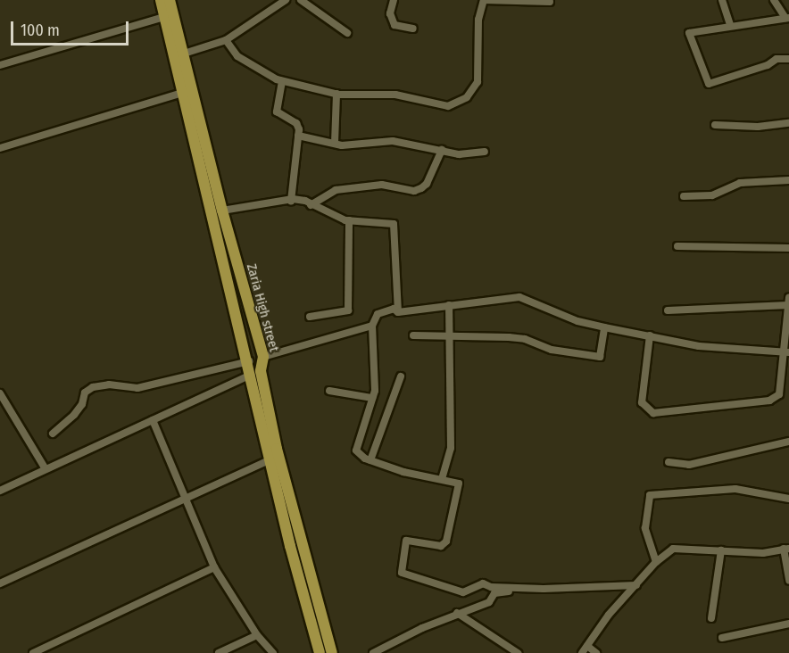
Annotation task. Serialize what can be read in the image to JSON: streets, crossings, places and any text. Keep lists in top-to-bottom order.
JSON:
{
  "streets": {
    "main road": ["Zaria High street"]
  },
  "scale_bar": "100 m"
}
